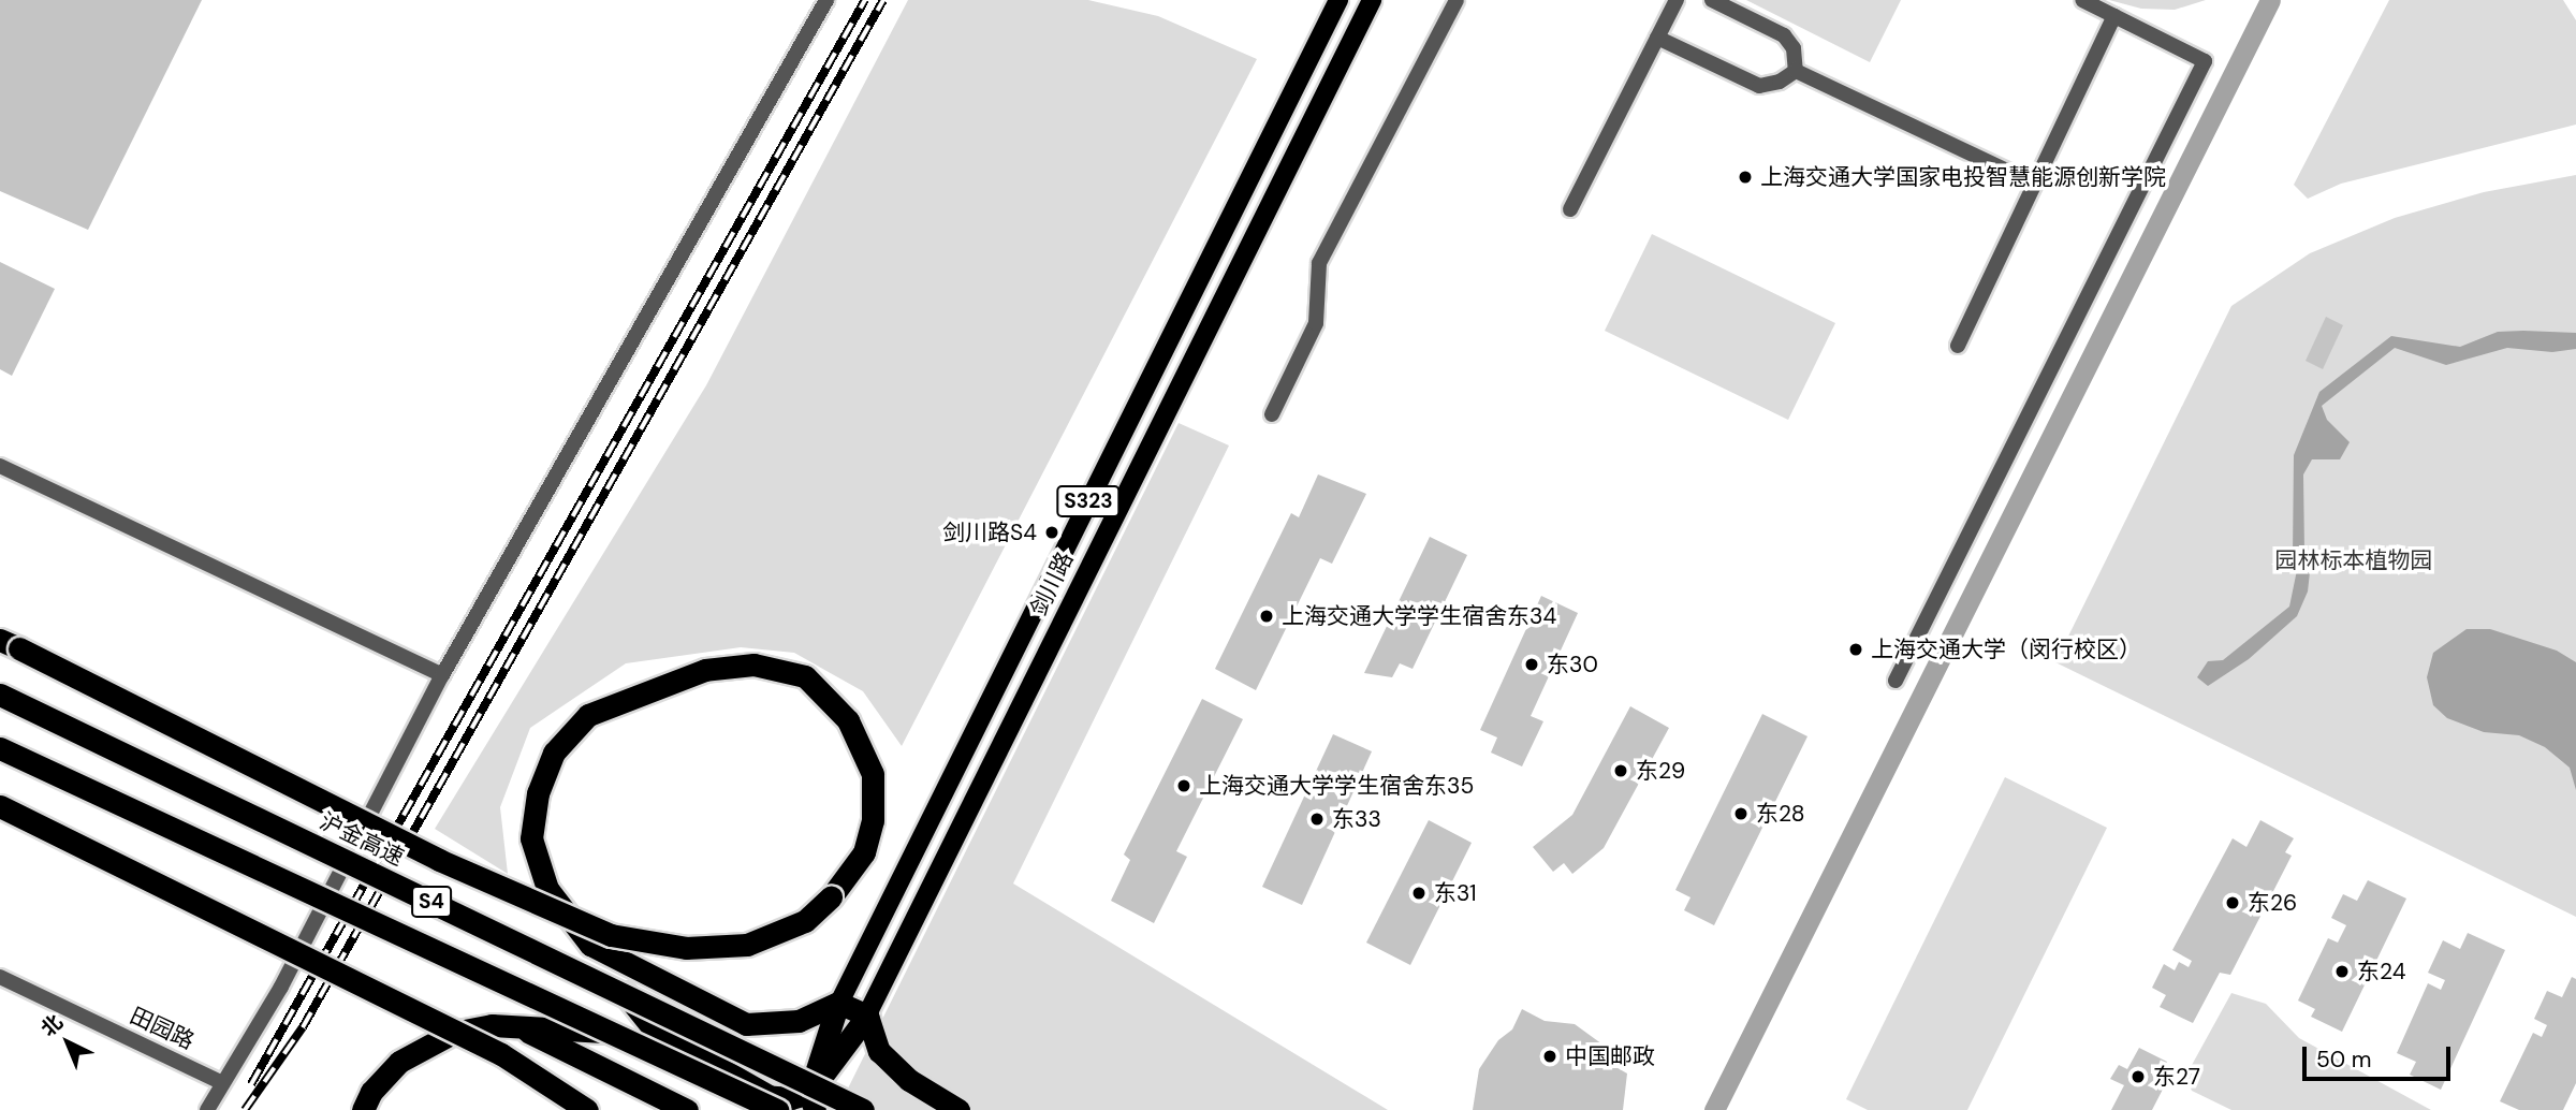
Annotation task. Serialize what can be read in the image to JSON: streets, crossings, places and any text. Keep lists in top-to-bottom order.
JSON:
{
  "streets": {
    "highway": ["沪金高速", "S4"],
    "main road": ["S323", "剑川路"],
    "street": ["田园路"]
  },
  "parks": ["园林标本植物园"],
  "places": [
    "上海交通大学国家电投智慧能源创新学院",
    "剑川路S4",
    "上海交通大学学生宿舍东34",
    "上海交通大学（闵行校区）",
    "东30",
    "东29",
    "上海交通大学学生宿舍东35",
    "东28",
    "东33",
    "东31",
    "东26",
    "东24",
    "中国邮政",
    "东27"
  ],
  "scale_bar": "50 m",
  "north": "top left"
}
